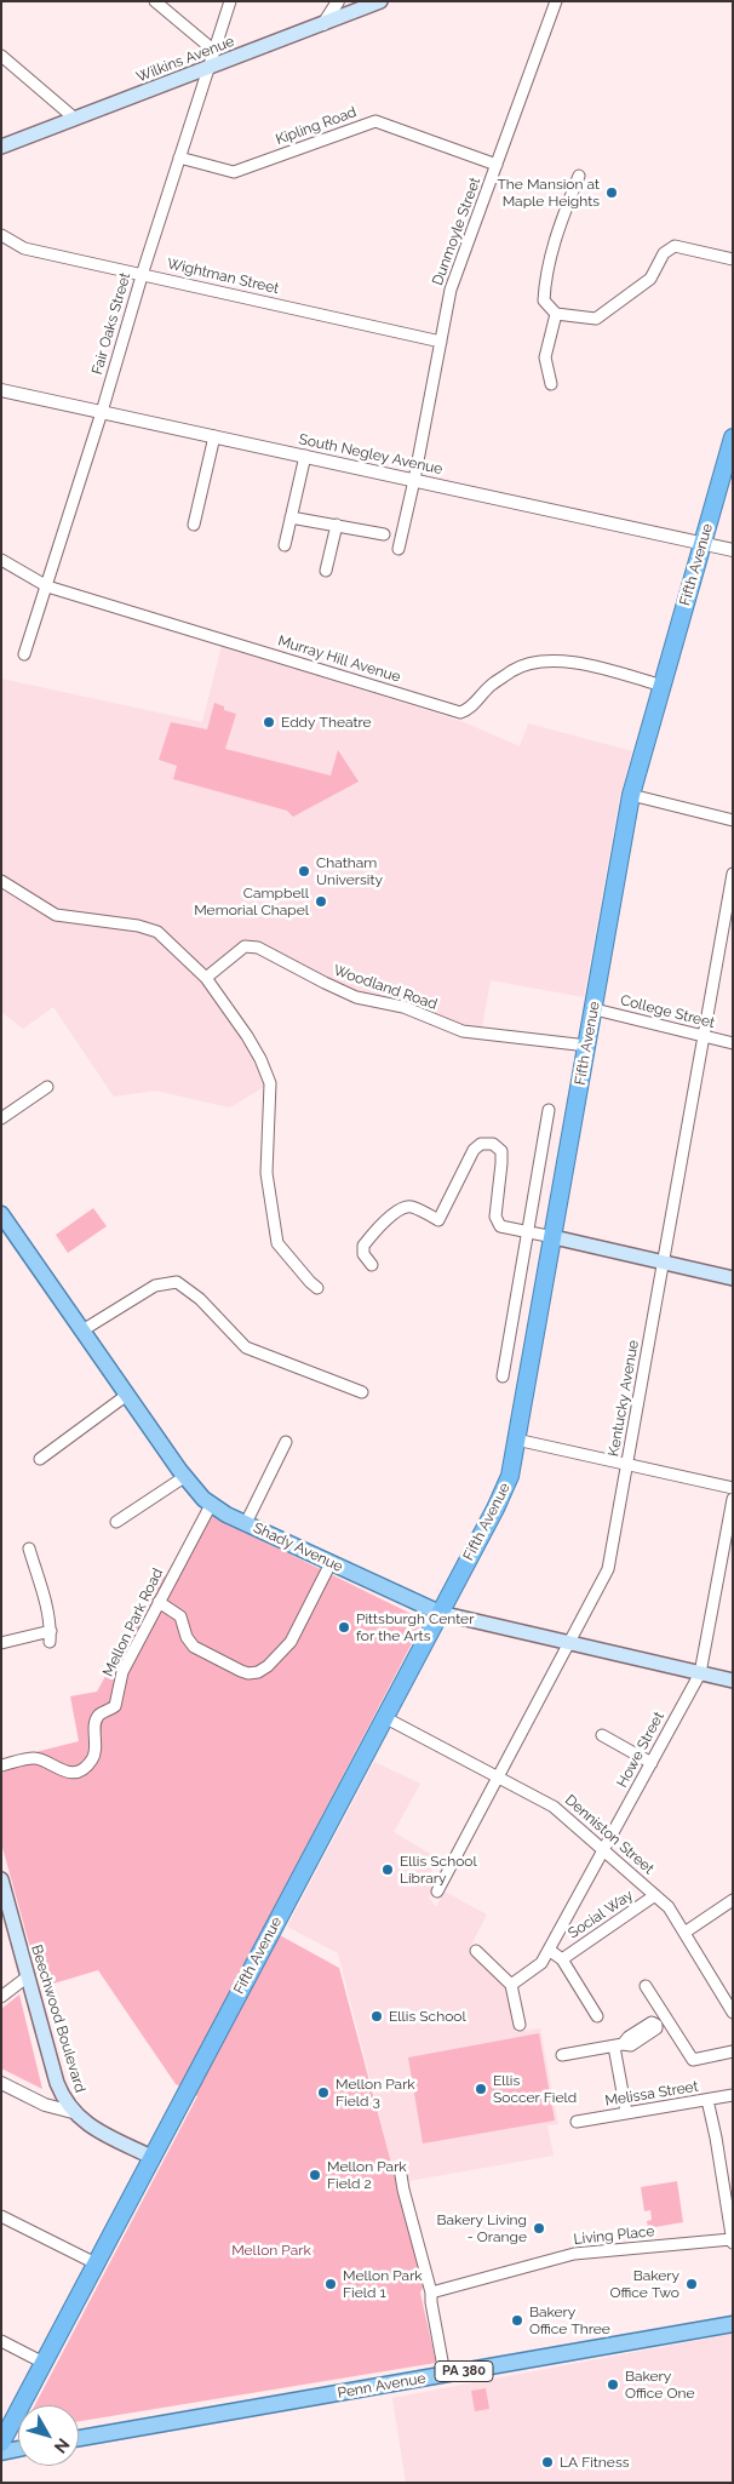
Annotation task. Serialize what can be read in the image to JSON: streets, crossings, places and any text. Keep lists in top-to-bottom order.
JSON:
{
  "streets": {
    "highway": ["Fifth Avenue"],
    "main road": [
      "Wilkins Avenue",
      "Shady Avenue",
      "Beechwood Boulevard",
      "PA 380",
      "Penn Avenue"
    ],
    "street": [
      "Kipling Road",
      "Dunmoyle Street",
      "Wightman Street",
      "Fair Oaks Street",
      "South Negley Avenue",
      "Murray Hill Avenue",
      "Woodland Road",
      "College Street",
      "Kentucky Avenue",
      "Mellon Park Road",
      "Howe Street",
      "Denniston Street",
      "Social Way",
      "Melissa Street",
      "Living Place"
    ]
  },
  "crossings": [
    ["Wilkins Avenue", "Fair Oaks Street"],
    ["Kipling Road", "Dunmoyle Street"],
    ["Kipling Road", "Fair Oaks Street"],
    ["Dunmoyle Street", "Wightman Street"],
    ["Dunmoyle Street", "South Negley Avenue"],
    ["Wightman Street", "Fair Oaks Street"],
    ["Fair Oaks Street", "South Negley Avenue"],
    ["Fair Oaks Street", "Murray Hill Avenue"],
    ["South Negley Avenue", "Fifth Avenue"],
    ["Fifth Avenue", "Murray Hill Avenue"],
    ["Fifth Avenue", "Woodland Road"],
    ["Fifth Avenue", "College Street"],
    ["Fifth Avenue", "Shady Avenue"],
    ["Fifth Avenue", "Denniston Street"],
    ["Fifth Avenue", "Beechwood Boulevard"],
    ["College Street", "Kentucky Avenue"],
    ["Kentucky Avenue", "Shady Avenue"],
    ["Kentucky Avenue", "Denniston Street"],
    ["Shady Avenue", "Mellon Park Road"],
    ["Shady Avenue", "Howe Street"],
    ["Howe Street", "Denniston Street"],
    ["Denniston Street", "Social Way"]
  ],
  "parks": ["Mellon Park"],
  "places": [
    "The Mansion at Maple Heights",
    "Eddy Theatre",
    "Chatham University",
    "Campbell Memorial Chapel",
    "Pittsburgh Center for the Arts",
    "Ellis School Library",
    "Ellis School",
    "Ellis Soccer Field",
    "Mellon Park Field 3",
    "Mellon Park Field 2",
    "Bakery Living - Orange",
    "Mellon Park Field 1",
    "Bakery Office Two",
    "Bakery Office Three",
    "Bakery Office One",
    "LA Fitness"
  ],
  "north": "bottom right"
}
